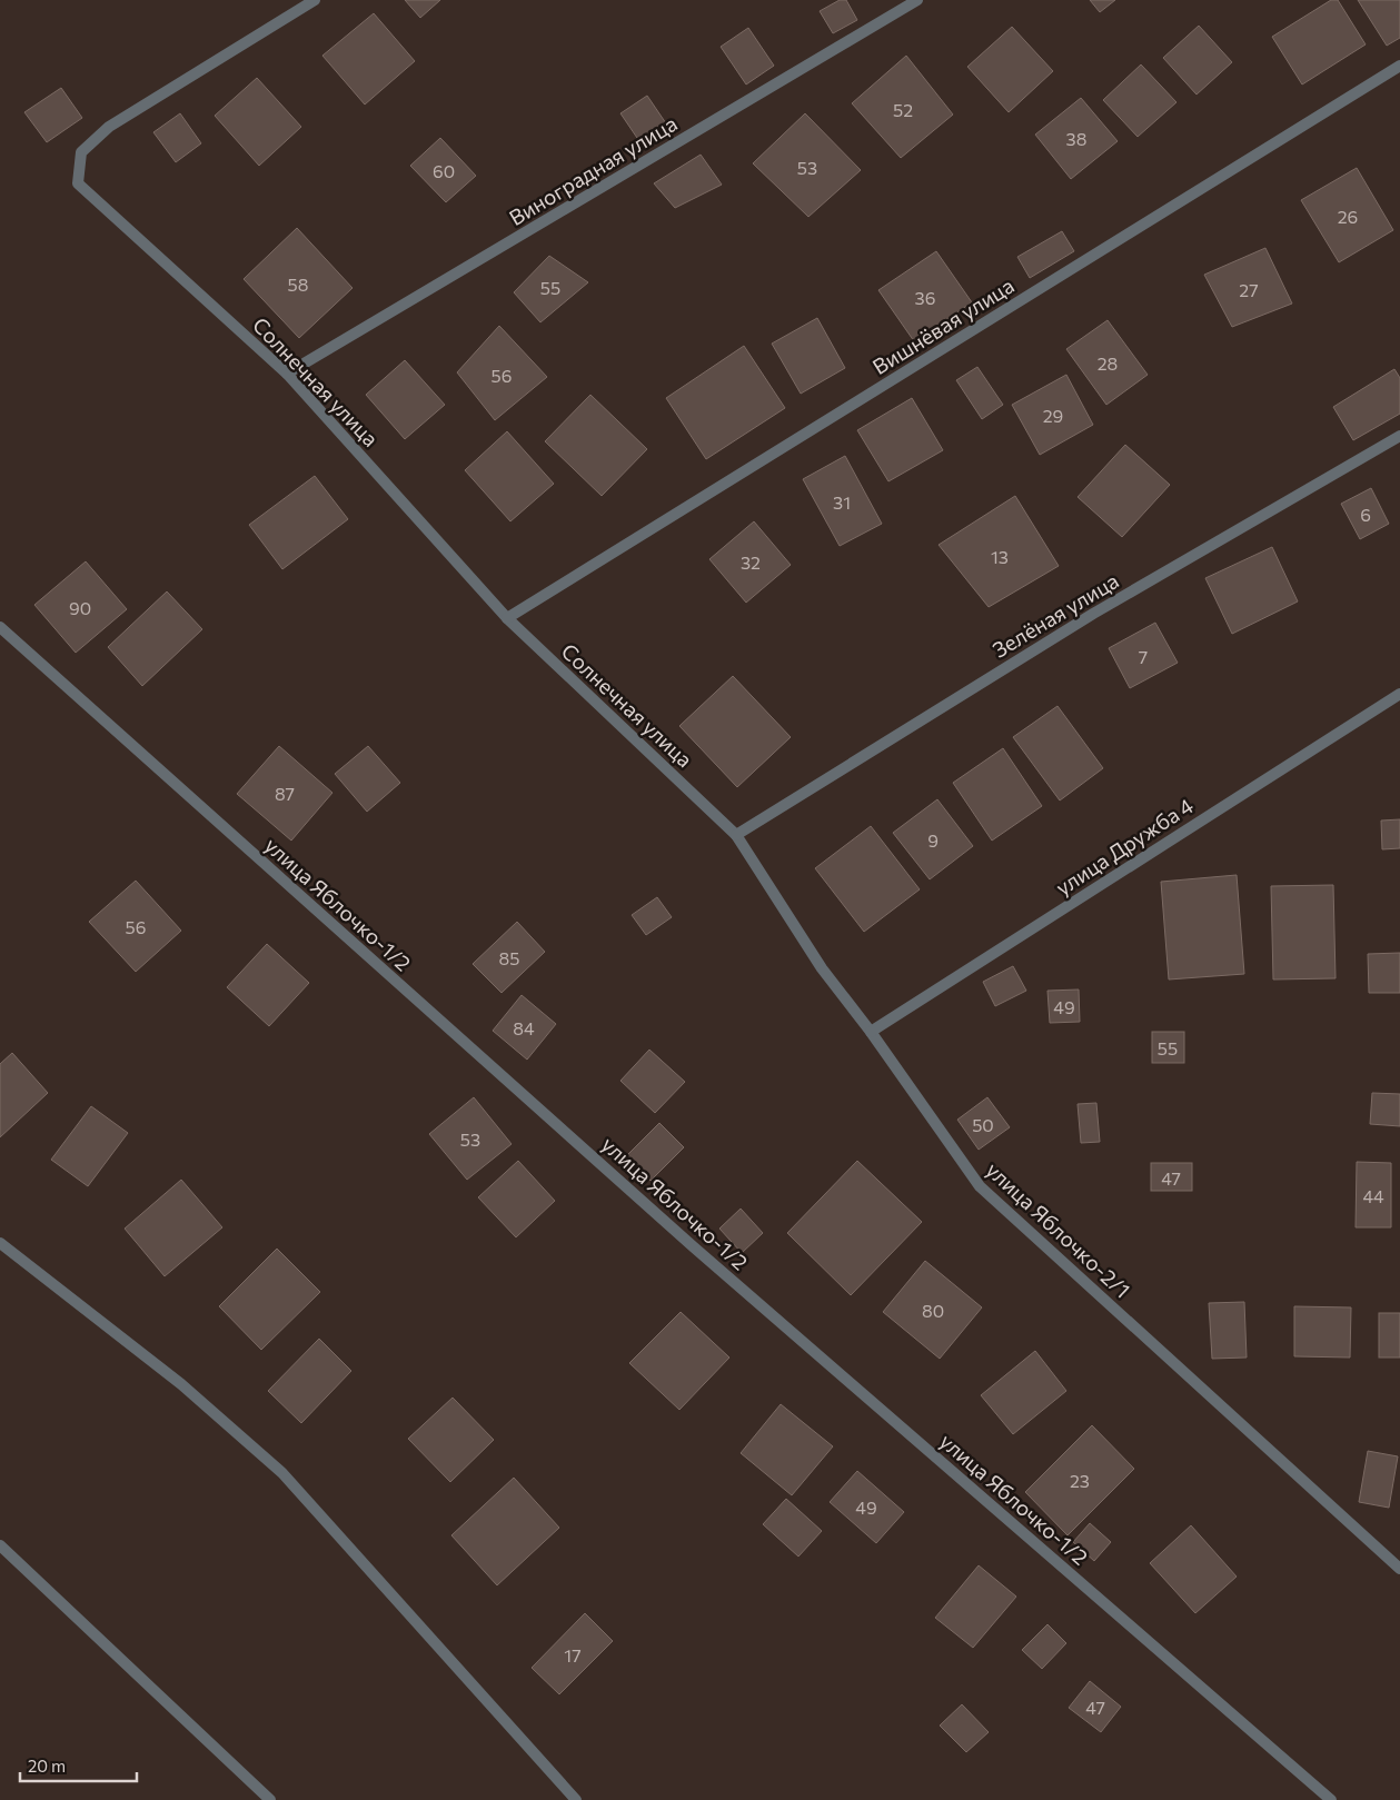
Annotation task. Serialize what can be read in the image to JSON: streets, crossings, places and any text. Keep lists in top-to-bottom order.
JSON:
{
  "streets": {
    "street": [
      "Виноградная улица",
      "Вишнёвая улица",
      "Солнечная улица",
      "Зелёная улица",
      "улица Дружба 4",
      "улица Яблочко-1/2",
      "улица Яблочко-2/1"
    ]
  },
  "crossings": [
    ["Виноградная улица", "Солнечная улица"],
    ["Вишнёвая улица", "Солнечная улица"],
    ["Солнечная улица", "Зелёная улица"],
    ["Солнечная улица", "улица Яблочко-2/1"],
    ["Зелёная улица", "улица Яблочко-2/1"],
    ["улица Дружба 4", "улица Яблочко-2/1"]
  ],
  "house_numbers": [
    "52",
    "38",
    "53",
    "60",
    "26",
    "58",
    "55",
    "27",
    "36",
    "28",
    "56",
    "29",
    "31",
    "6",
    "13",
    "32",
    "90",
    "7",
    "87",
    "9",
    "56",
    "85",
    "49",
    "84",
    "55",
    "50",
    "53",
    "47",
    "44",
    "80",
    "23",
    "49",
    "17",
    "47"
  ],
  "scale_bar": "20 m"
}
